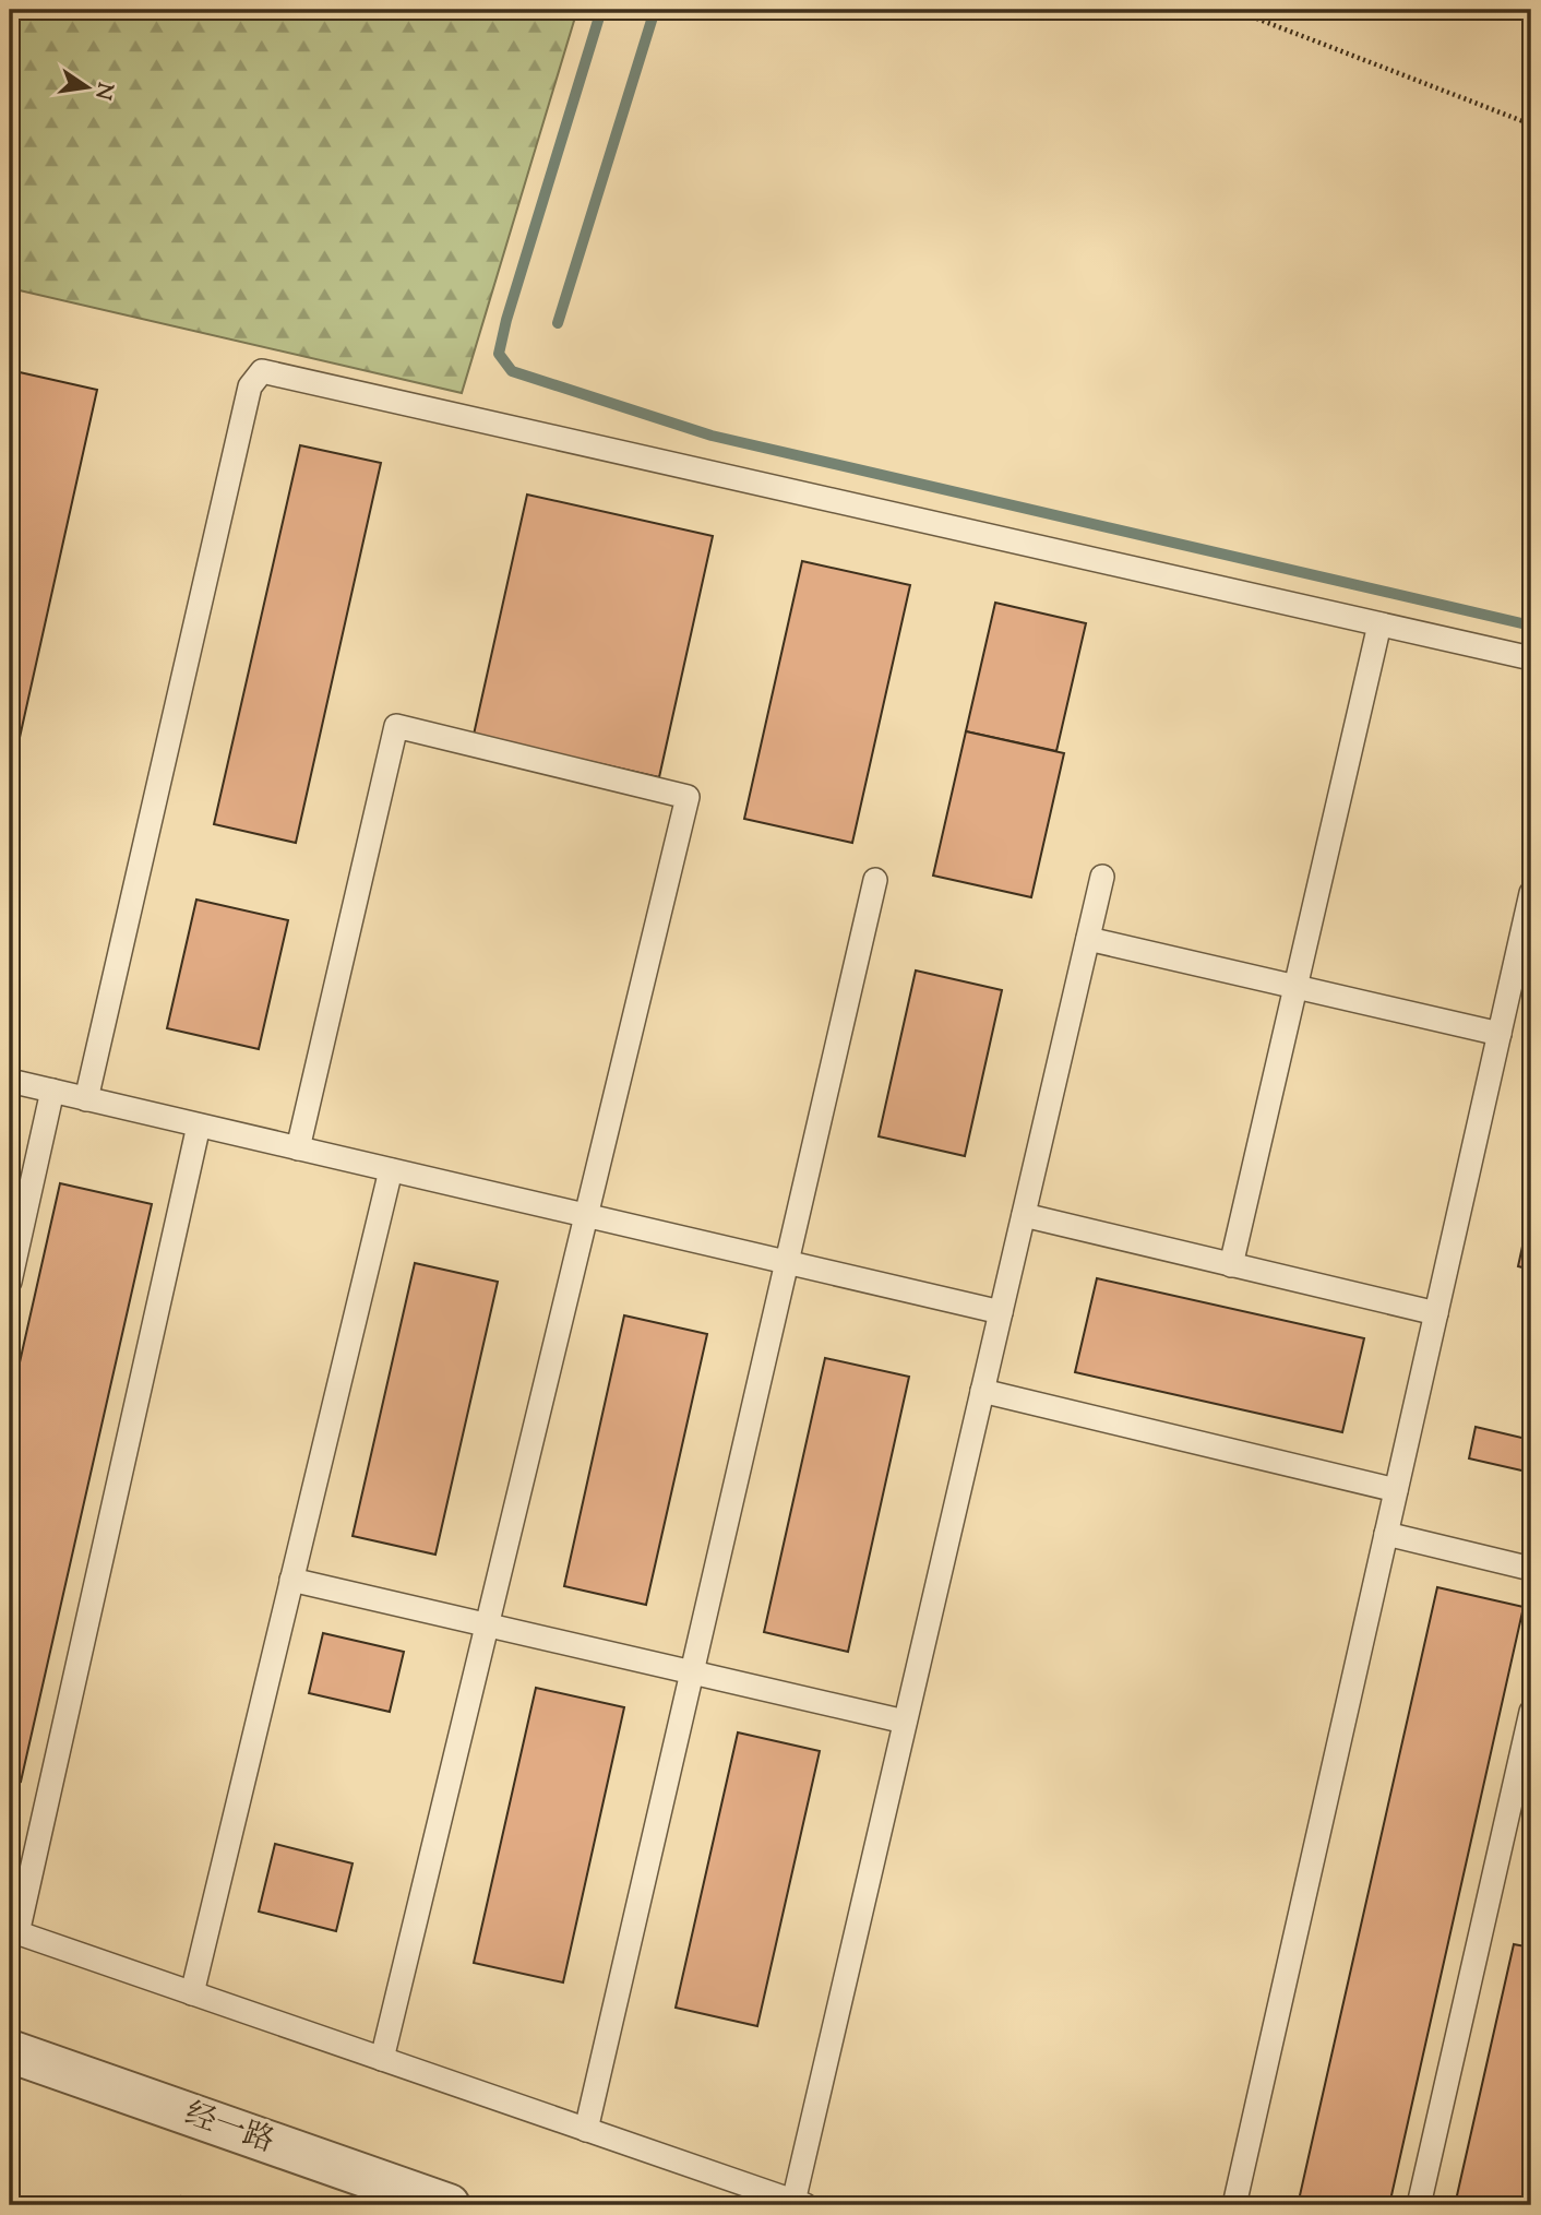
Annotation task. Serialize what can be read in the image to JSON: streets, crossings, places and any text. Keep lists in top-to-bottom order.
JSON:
{
  "streets": {
    "street": ["经一路"]
  },
  "north": "right"
}
